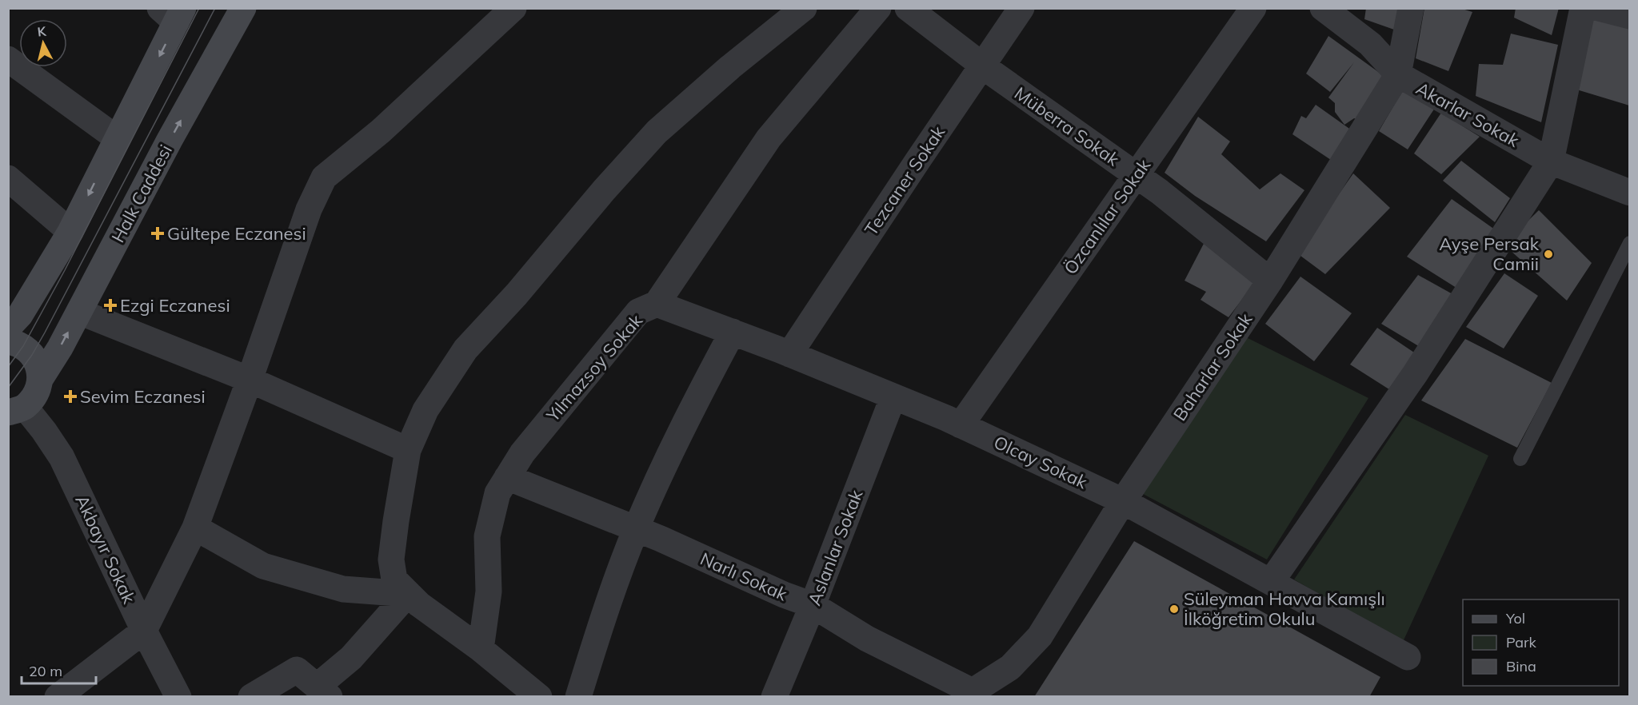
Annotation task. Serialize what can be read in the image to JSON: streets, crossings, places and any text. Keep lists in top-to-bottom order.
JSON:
{
  "streets": {
    "main road": ["Halk Caddesi"],
    "street": [
      "Akarlar Sokak",
      "Müberra Sokak",
      "Tezcaner Sokak",
      "Özcanlılar Sokak",
      "Baharlar Sokak",
      "Yılmazsoy Sokak",
      "Olcay Sokak",
      "Aslanlar Sokak",
      "Akbayır Sokak",
      "Narlı Sokak"
    ]
  },
  "crossings": [
    ["Akarlar Sokak", "Baharlar Sokak"],
    ["Müberra Sokak", "Tezcaner Sokak"],
    ["Müberra Sokak", "Özcanlılar Sokak"],
    ["Müberra Sokak", "Baharlar Sokak"],
    ["Tezcaner Sokak", "Olcay Sokak"],
    ["Halk Caddesi", "Akbayır Sokak"],
    ["Özcanlılar Sokak", "Olcay Sokak"],
    ["Baharlar Sokak", "Olcay Sokak"],
    ["Baharlar Sokak", "Narlı Sokak"],
    ["Yılmazsoy Sokak", "Olcay Sokak"],
    ["Yılmazsoy Sokak", "Narlı Sokak"],
    ["Olcay Sokak", "Aslanlar Sokak"],
    ["Aslanlar Sokak", "Narlı Sokak"]
  ],
  "places": {
    "health": ["Gültepe Eczanesi", "Ezgi Eczanesi", "Sevim Eczanesi"],
    "other": ["Ayşe Persak Camii", "Süleyman Havva Kamışlı İlköğretim Okulu"]
  },
  "legend": ["Yol", "Park", "Bina"],
  "scale_bar": "20 m",
  "north": "top"
}
